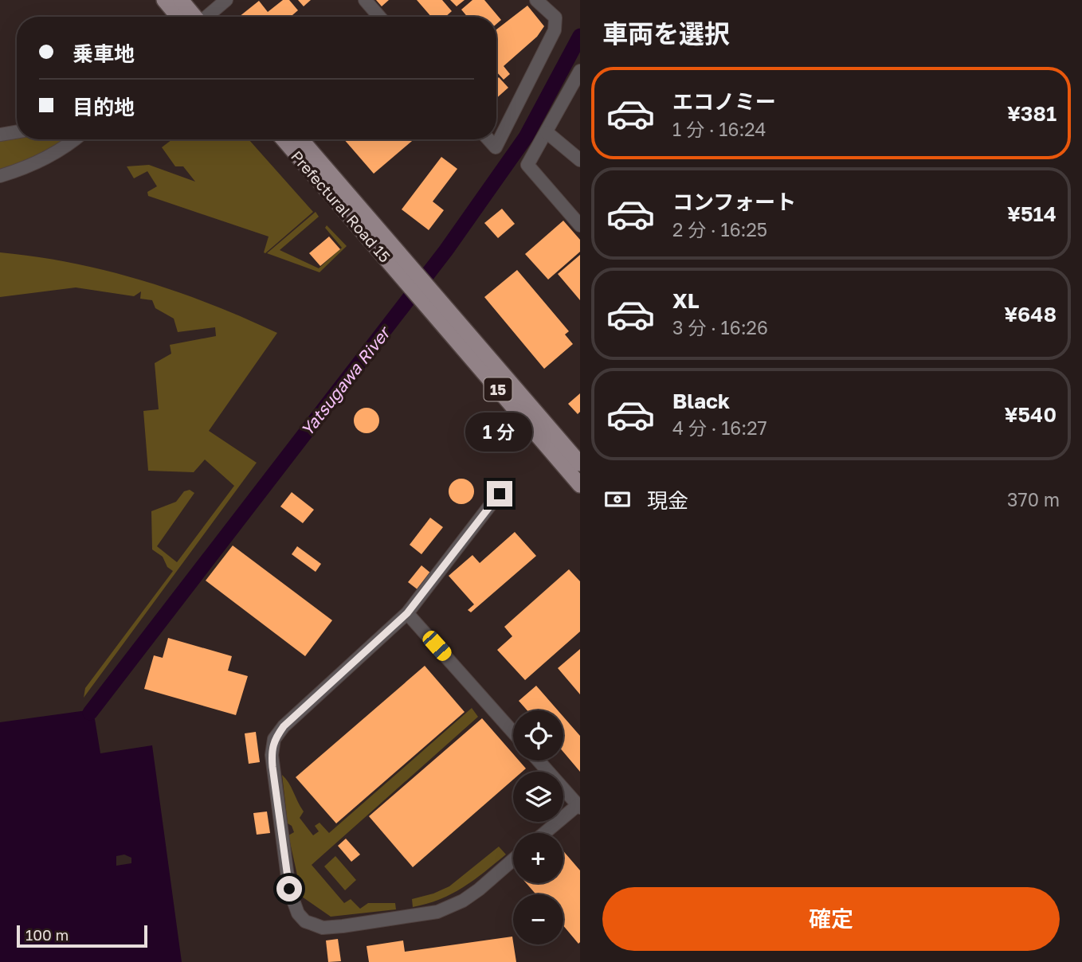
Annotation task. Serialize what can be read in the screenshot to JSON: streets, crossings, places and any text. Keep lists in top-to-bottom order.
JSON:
{
  "streets": {
    "main road": ["Prefectural Road 15", "15"]
  },
  "crossings": [
    ["Prefectural Road 15", "15"]
  ],
  "water": ["Yatsugawa River"],
  "scale_bar": "100 m",
  "page": {
    "heading": "車両を選択",
    "banner": ["乗車地", "目的地"],
    "list": [
      {
        "name": "エコノミー",
        "note": "1 分 · 16:24",
        "value": "¥381"
      },
      {
        "name": "コンフォート",
        "note": "2 分 · 16:25",
        "value": "¥514"
      },
      {
        "name": "XL",
        "note": "3 分 · 16:26",
        "value": "¥648"
      },
      {
        "name": "Black",
        "note": "4 分 · 16:27",
        "value": "¥540"
      }
    ],
    "bubble": "1 分",
    "pay": ["現金", "370 m"],
    "map_buttons": ["+", "−"],
    "buttons": "確定",
    "scale": "100 m"
  }
}
